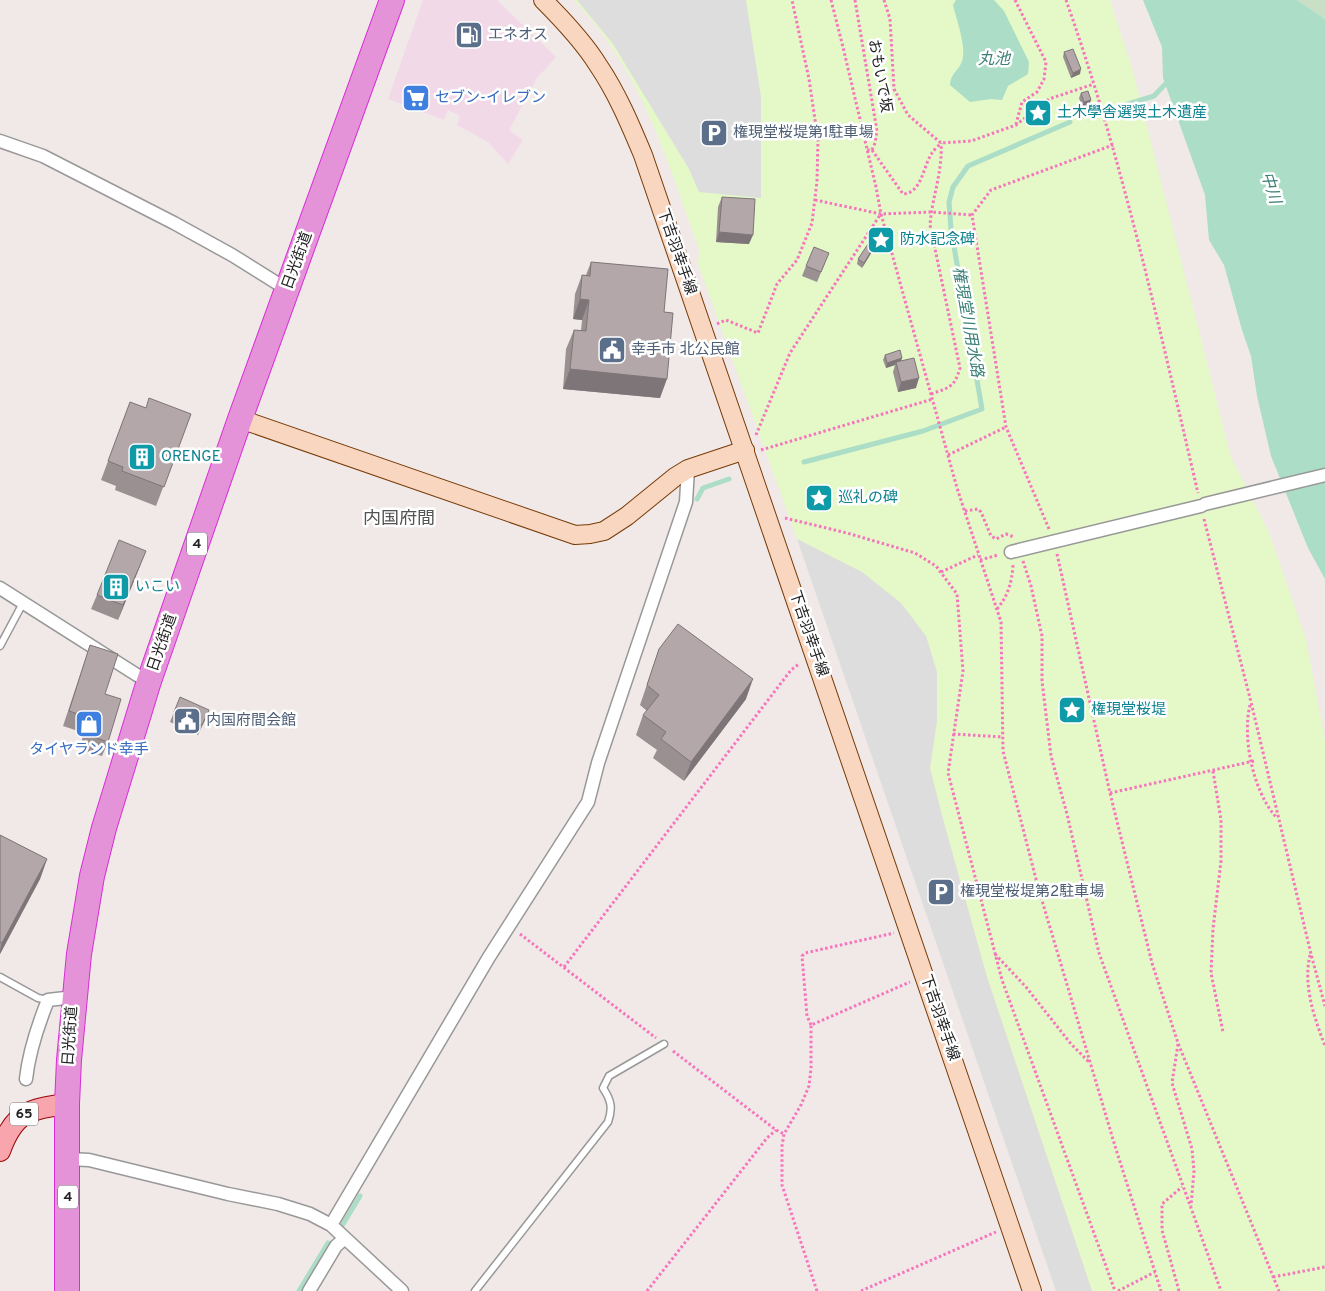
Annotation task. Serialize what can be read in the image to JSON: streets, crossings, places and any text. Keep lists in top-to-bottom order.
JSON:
{
  "streets": {
    "highway": ["日光街道", "4"],
    "main road": ["下吉羽幸手線", "65"],
    "path": ["おもいで坂"]
  },
  "crossings": [
    ["日光街道", "4"],
    ["日光街道", "65"],
    ["4", "65"]
  ],
  "districts": ["内国府間"],
  "water": ["丸池", "中川", "権現堂川用水路"],
  "places": {
    "fuel station": ["エネオス"],
    "supermarket": ["セブン-イレブン"],
    "place": [
      "土木學舎選奨土木遺産",
      "防水記念碑",
      "巡礼の碑",
      "権現堂桜堤"
    ],
    "parking": ["権現堂桜堤第1駐車場", "権現堂桜堤第2駐車場"],
    "public building": ["幸手市 北公民館", "内国府間会館"],
    "building": ["ORENGE", "いこい"],
    "shop": ["タイヤランド幸手"]
  }
}
